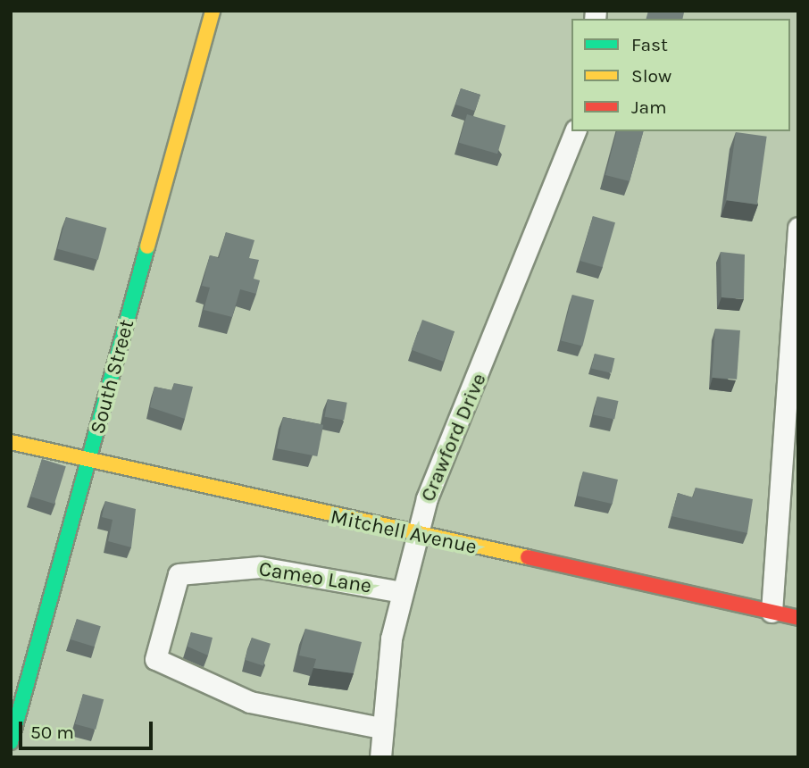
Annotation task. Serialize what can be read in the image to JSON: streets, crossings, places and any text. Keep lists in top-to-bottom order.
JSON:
{
  "streets": {
    "street": [
      "South Street",
      "Crawford Drive",
      "Mitchell Avenue",
      "Cameo Lane"
    ]
  },
  "crossings": [
    ["South Street", "Mitchell Avenue"],
    ["Crawford Drive", "Mitchell Avenue"],
    ["Crawford Drive", "Cameo Lane"]
  ],
  "legend": ["Fast", "Slow", "Jam"],
  "scale_bar": "50 m"
}
